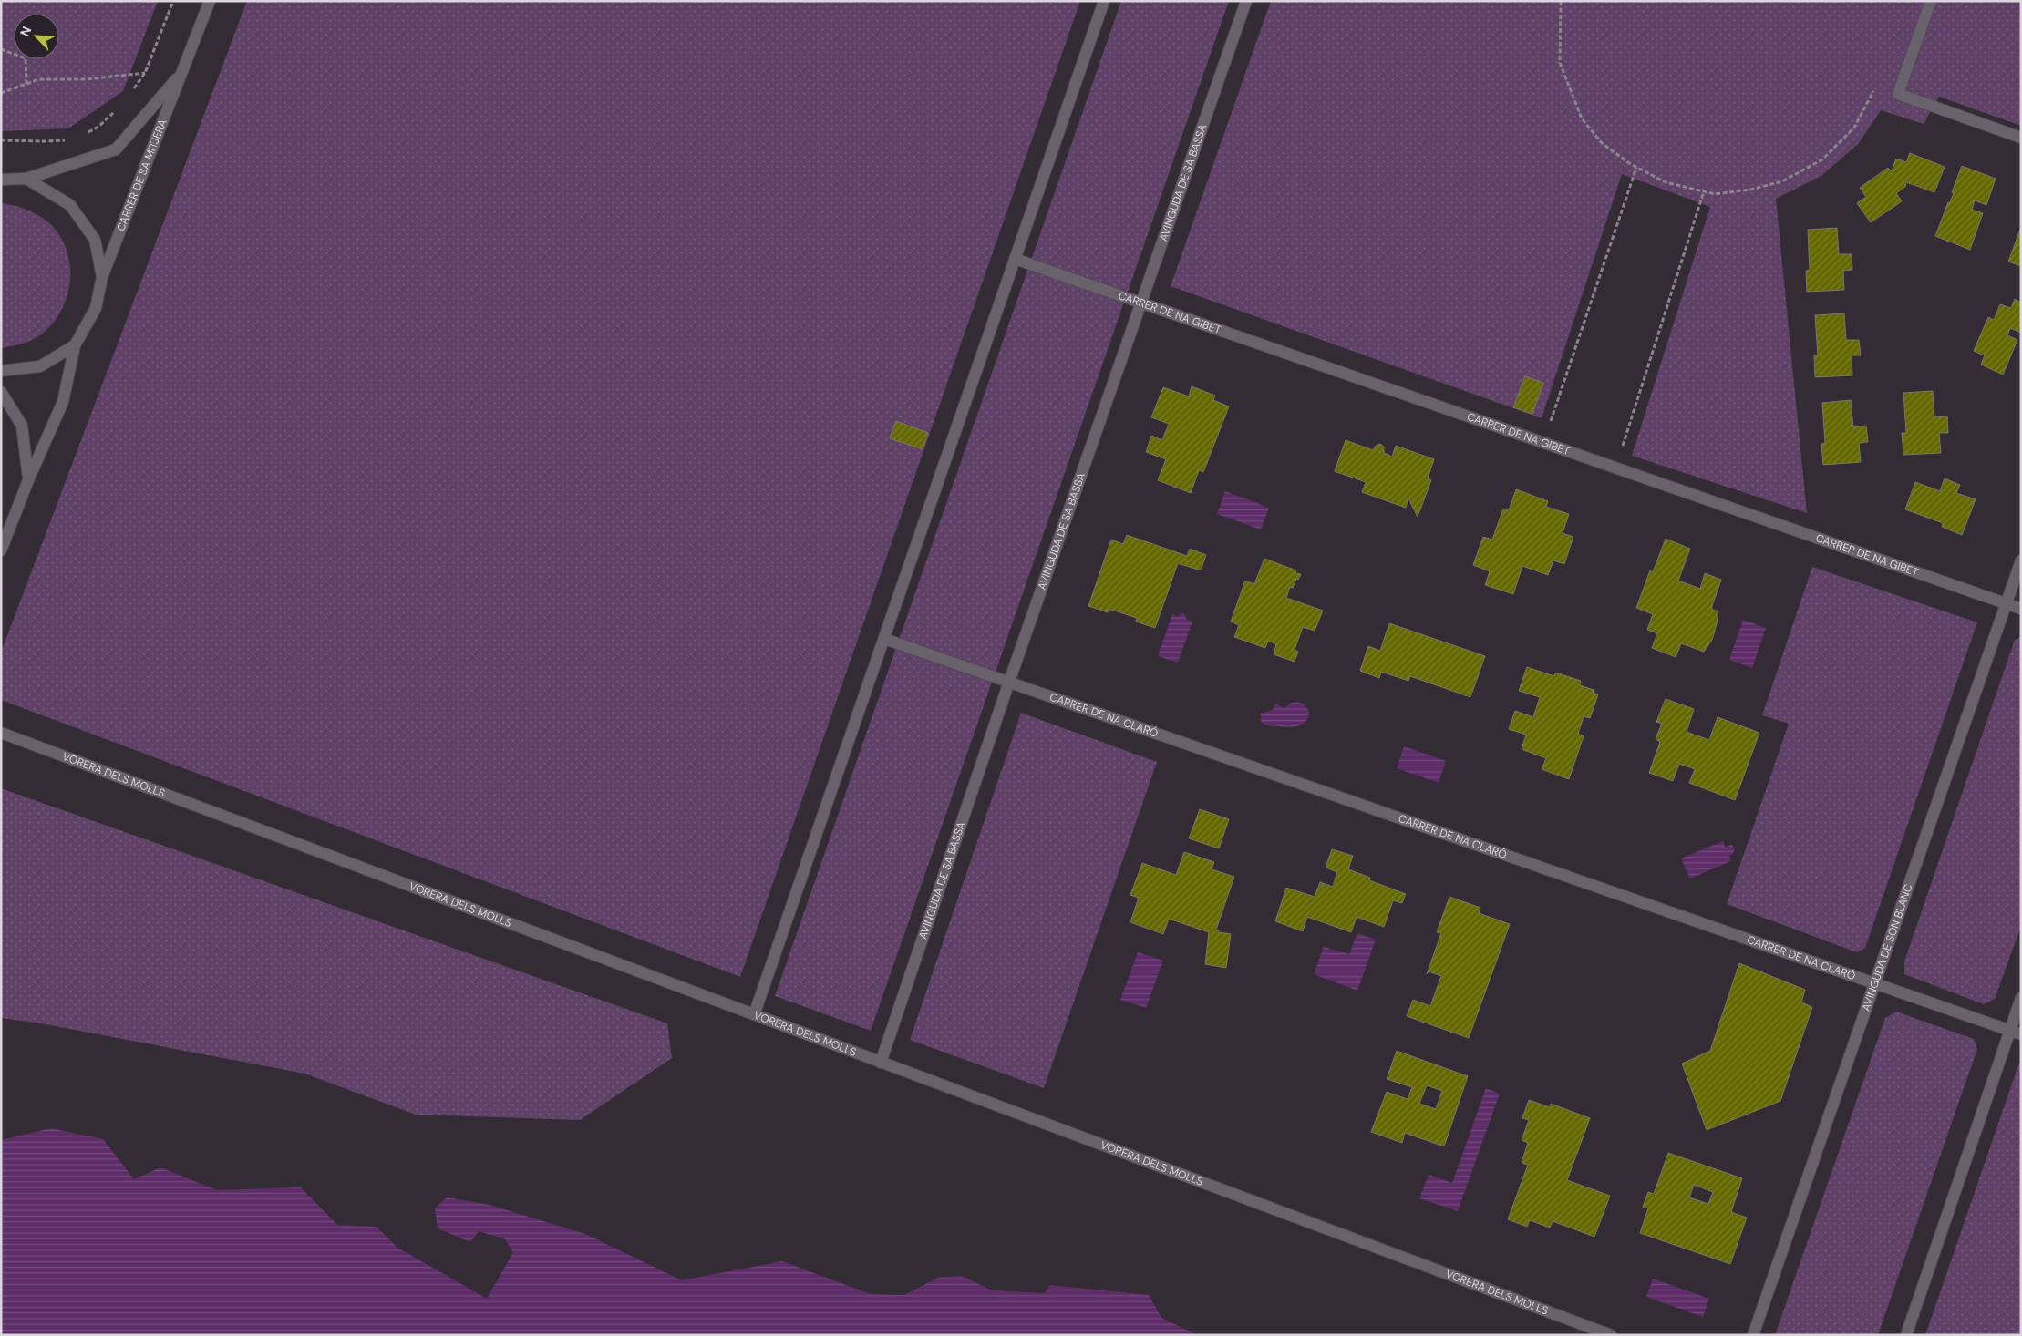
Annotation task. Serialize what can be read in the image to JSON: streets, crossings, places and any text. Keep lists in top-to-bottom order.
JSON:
{
  "streets": {
    "street": [
      "CARRER DE SA MITJERA",
      "AVINGUDA DE SA BASSA",
      "CARRER DE NA GIBET",
      "CARRER DE NA CLARÓ",
      "VORERA DELS MOLLS",
      "AVINGUDA DE SON BLANC"
    ]
  },
  "crossings": [
    ["AVINGUDA DE SA BASSA", "CARRER DE NA GIBET"],
    ["AVINGUDA DE SA BASSA", "CARRER DE NA CLARÓ"],
    ["AVINGUDA DE SA BASSA", "VORERA DELS MOLLS"],
    ["CARRER DE NA GIBET", "AVINGUDA DE SON BLANC"],
    ["CARRER DE NA CLARÓ", "AVINGUDA DE SON BLANC"]
  ],
  "north": "top left"
}
